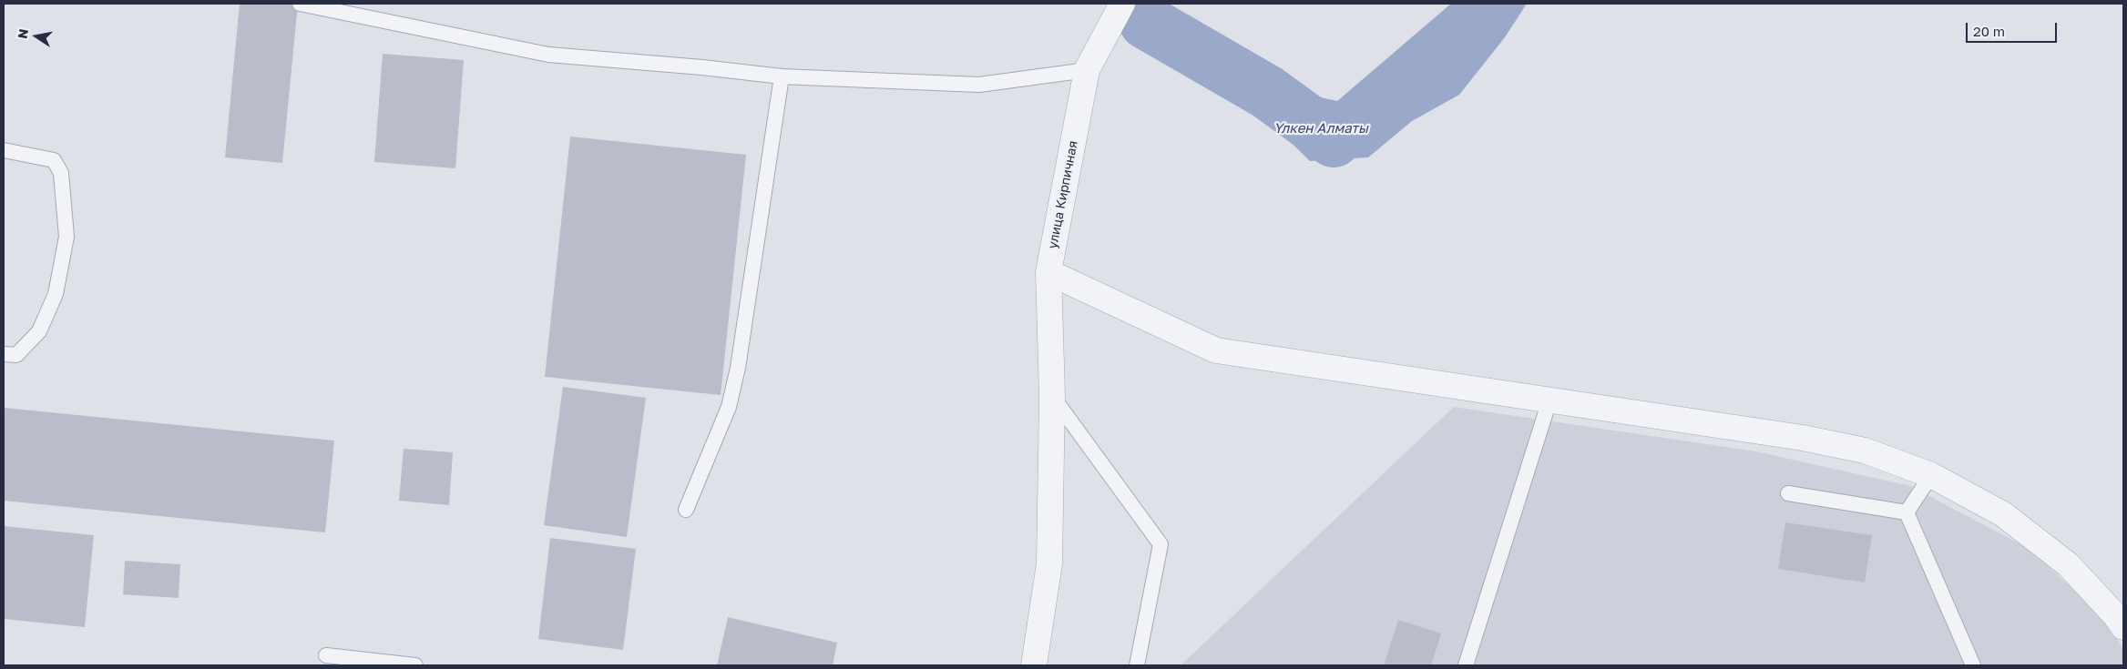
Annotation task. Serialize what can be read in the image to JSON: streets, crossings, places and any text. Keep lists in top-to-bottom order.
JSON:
{
  "streets": {
    "street": ["улица Кирпичная"]
  },
  "water": ["Үлкен Алматы"],
  "scale_bar": "20 m",
  "north": "left"
}
